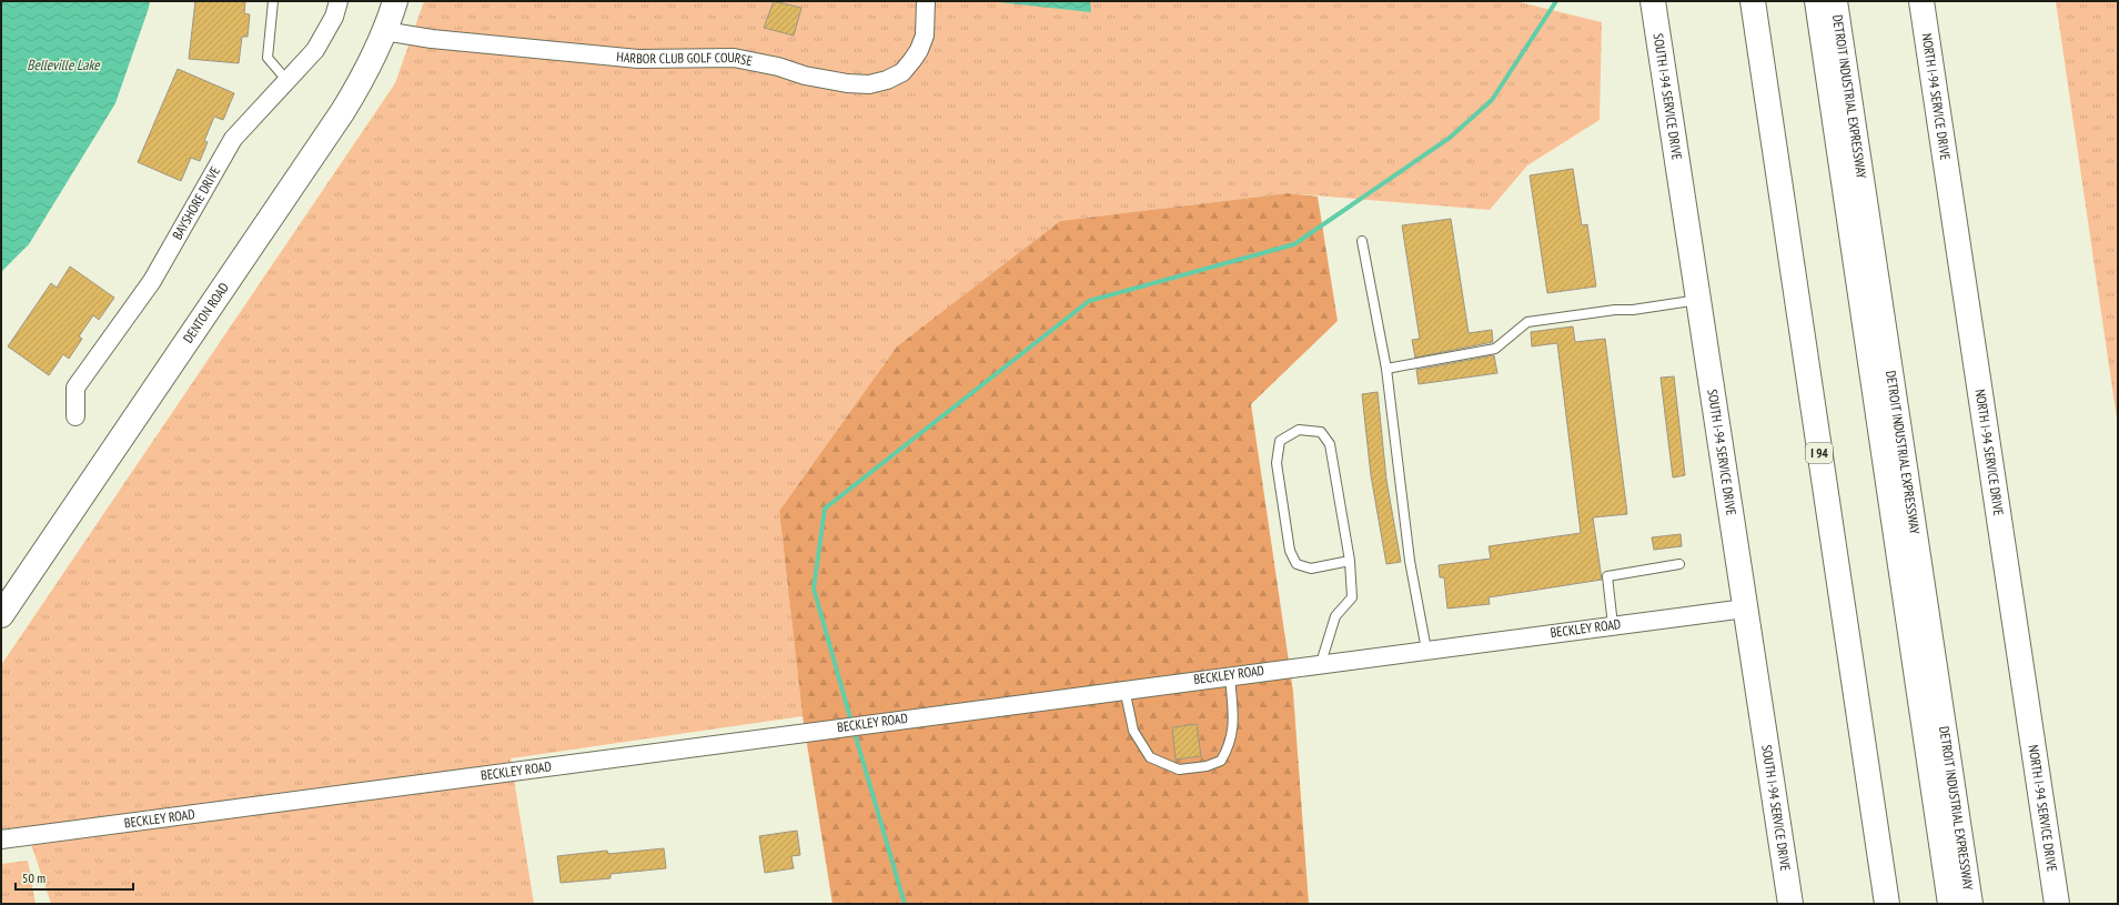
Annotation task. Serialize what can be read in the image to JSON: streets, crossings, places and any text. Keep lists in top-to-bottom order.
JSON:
{
  "streets": {
    "main road": [
      "SOUTH I-94 SERVICE DRIVE",
      "DETROIT INDUSTRIAL EXPRESSWAY",
      "NORTH I-94 SERVICE DRIVE",
      "DENTON ROAD",
      "I 94"
    ],
    "street": ["HARBOR CLUB GOLF COURSE", "BAYSHORE DRIVE", "BECKLEY ROAD"]
  },
  "crossings": [
    ["HARBOR CLUB GOLF COURSE", "DENTON ROAD"],
    ["SOUTH I-94 SERVICE DRIVE", "BECKLEY ROAD"]
  ],
  "water": ["Belleville Lake"],
  "scale_bar": "50 m"
}
